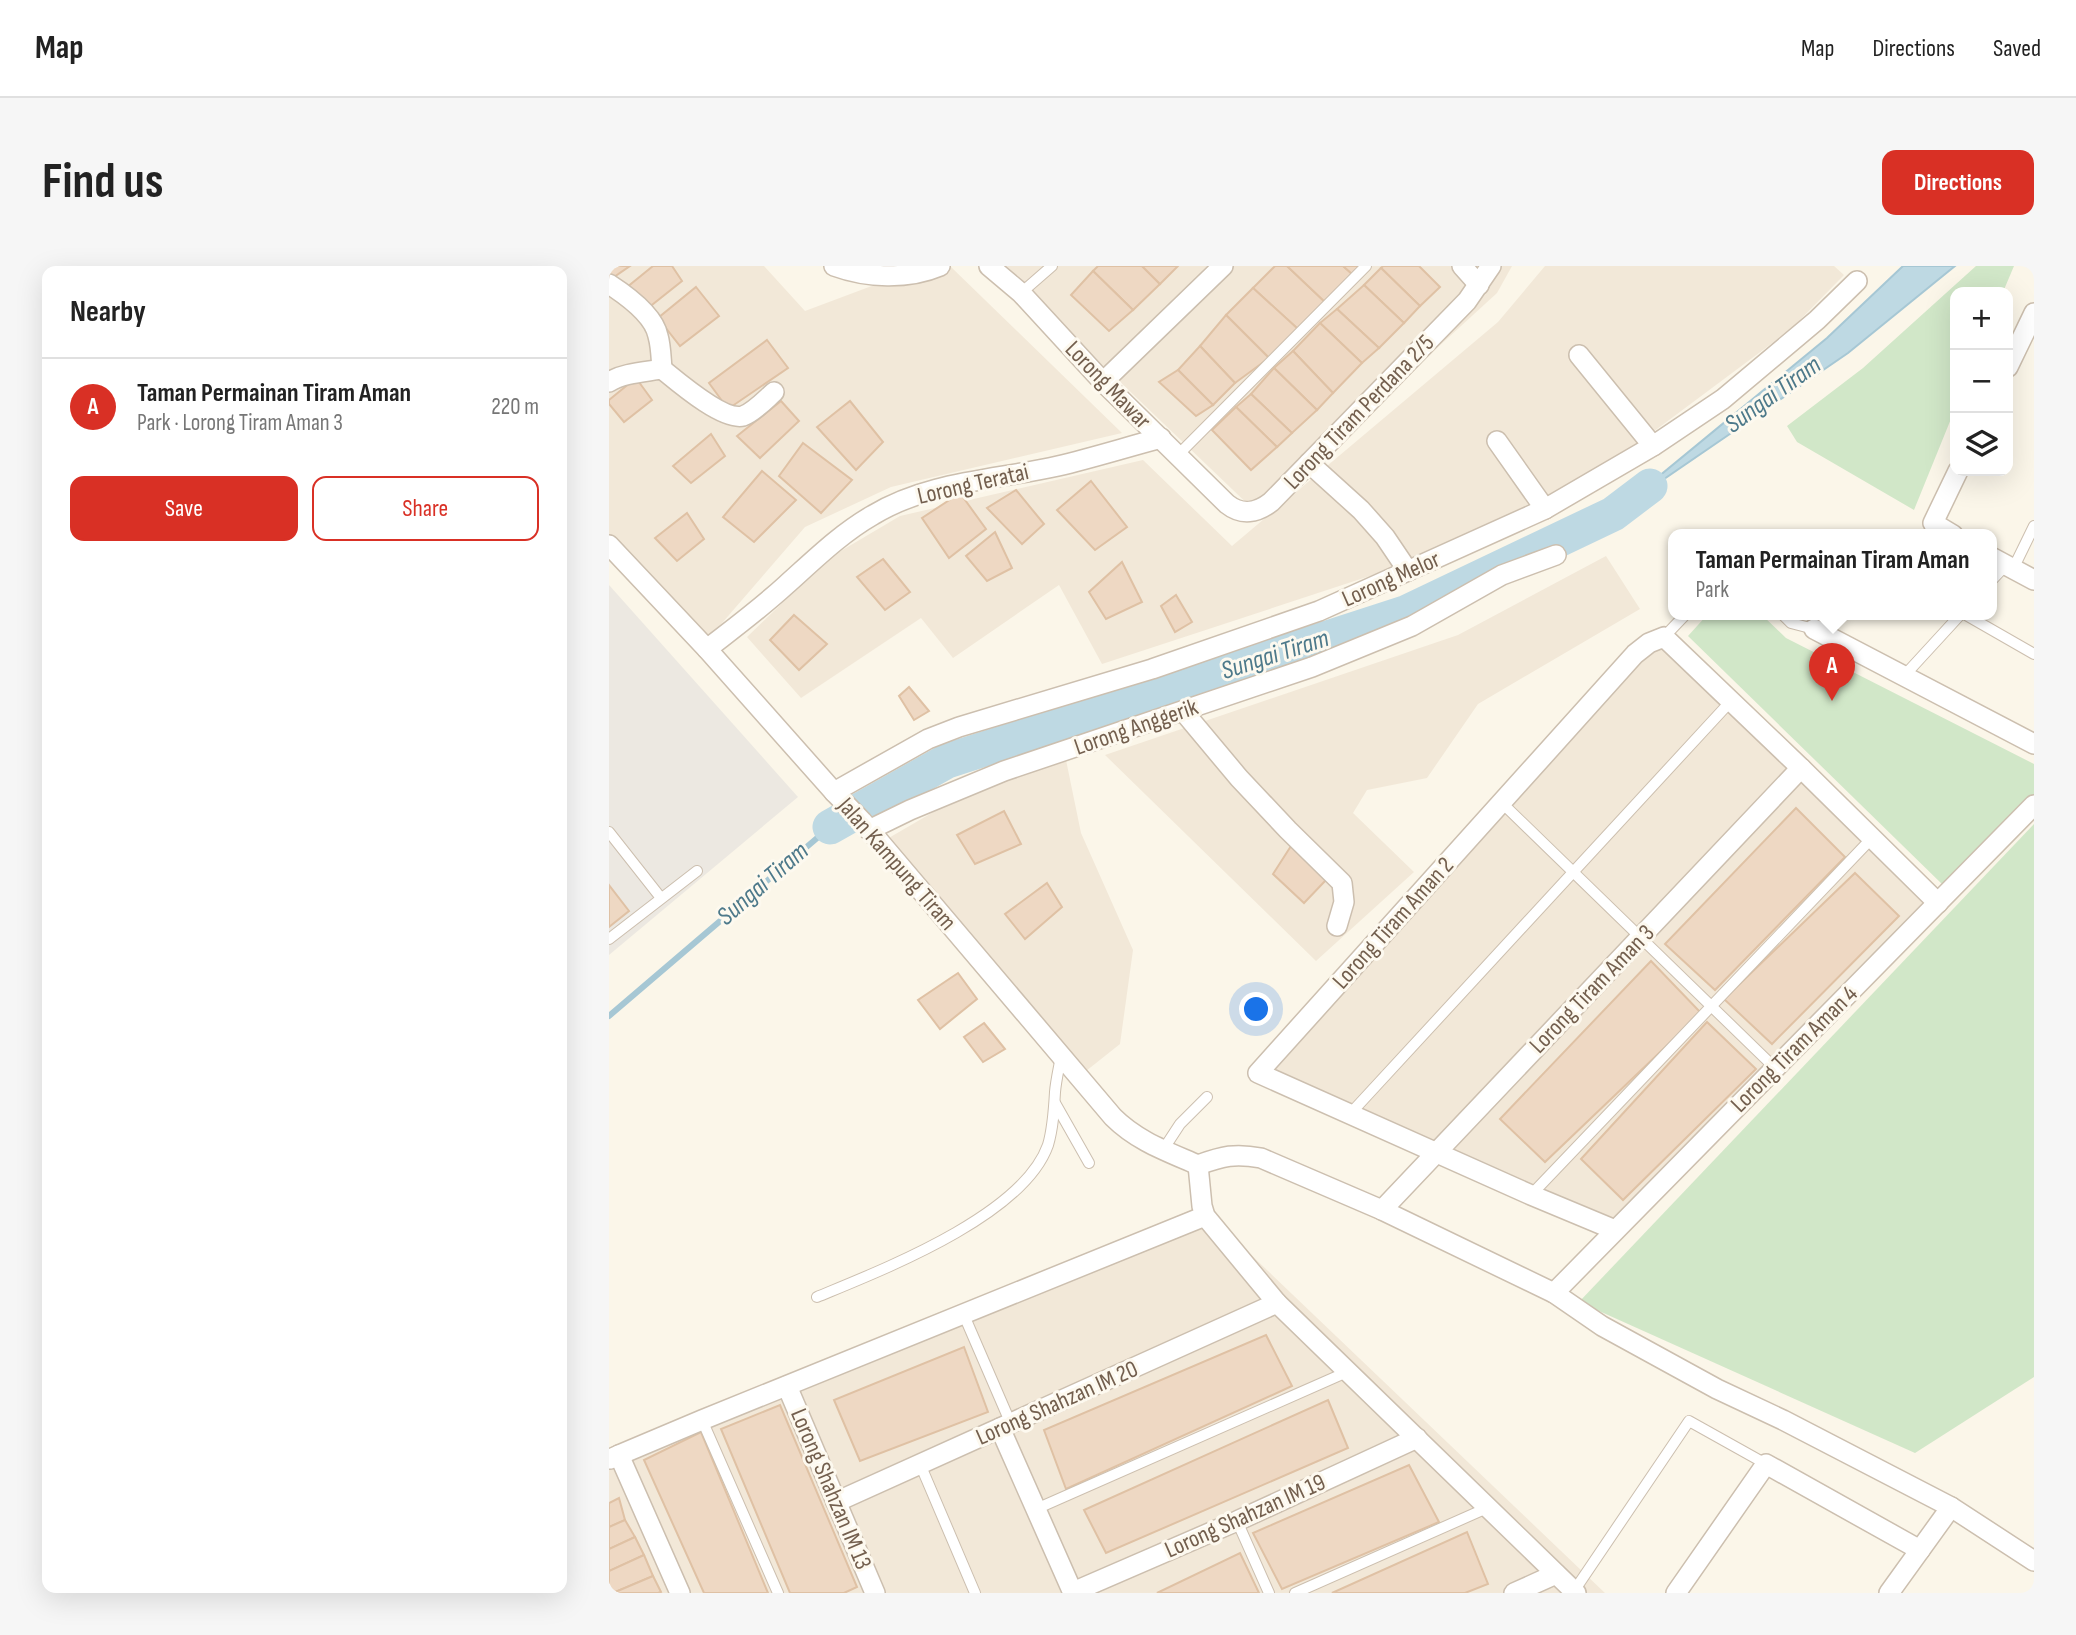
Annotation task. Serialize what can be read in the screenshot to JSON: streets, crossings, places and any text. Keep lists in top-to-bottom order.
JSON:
{
  "streets": {
    "street": [
      "Lorong Mawar",
      "Lorong Tiram Perdana 2/5",
      "Lorong Teratai",
      "Lorong Melor",
      "Lorong Anggerik",
      "Jalan Kampung Tiram",
      "Lorong Tiram Aman 2",
      "Lorong Tiram Aman 3",
      "Lorong Tiram Aman 4",
      "Lorong Shahzan IM 20",
      "Lorong Shahzan IM 13",
      "Lorong Shahzan IM 19"
    ]
  },
  "crossings": [
    ["Lorong Mawar", "Lorong Tiram Perdana 2/5"],
    ["Lorong Mawar", "Lorong Teratai"],
    ["Lorong Teratai", "Jalan Kampung Tiram"],
    ["Lorong Melor", "Jalan Kampung Tiram"],
    ["Lorong Anggerik", "Jalan Kampung Tiram"],
    ["Lorong Tiram Aman 2", "Lorong Tiram Aman 3"],
    ["Lorong Tiram Aman 2", "Lorong Tiram Aman 4"],
    ["Lorong Shahzan IM 20", "Lorong Shahzan IM 13"]
  ],
  "water": ["Sungai Tiram"],
  "page": {
    "header": "Map",
    "nav": ["Map", "Directions", "Saved"],
    "buttons": [
      "Directions",
      ["Save", "Share"]
    ],
    "title": "Find us",
    "heading": "Nearby",
    "map_buttons": ["+", "−"],
    "list": [
      {
        "mark": "A",
        "name": "Taman Permainan Tiram Aman",
        "note": "Park · Lorong Tiram Aman 3",
        "value": "220 m"
      }
    ],
    "popup": ["Taman Permainan Tiram Aman", "Park"],
    "pins": "A"
  }
}
